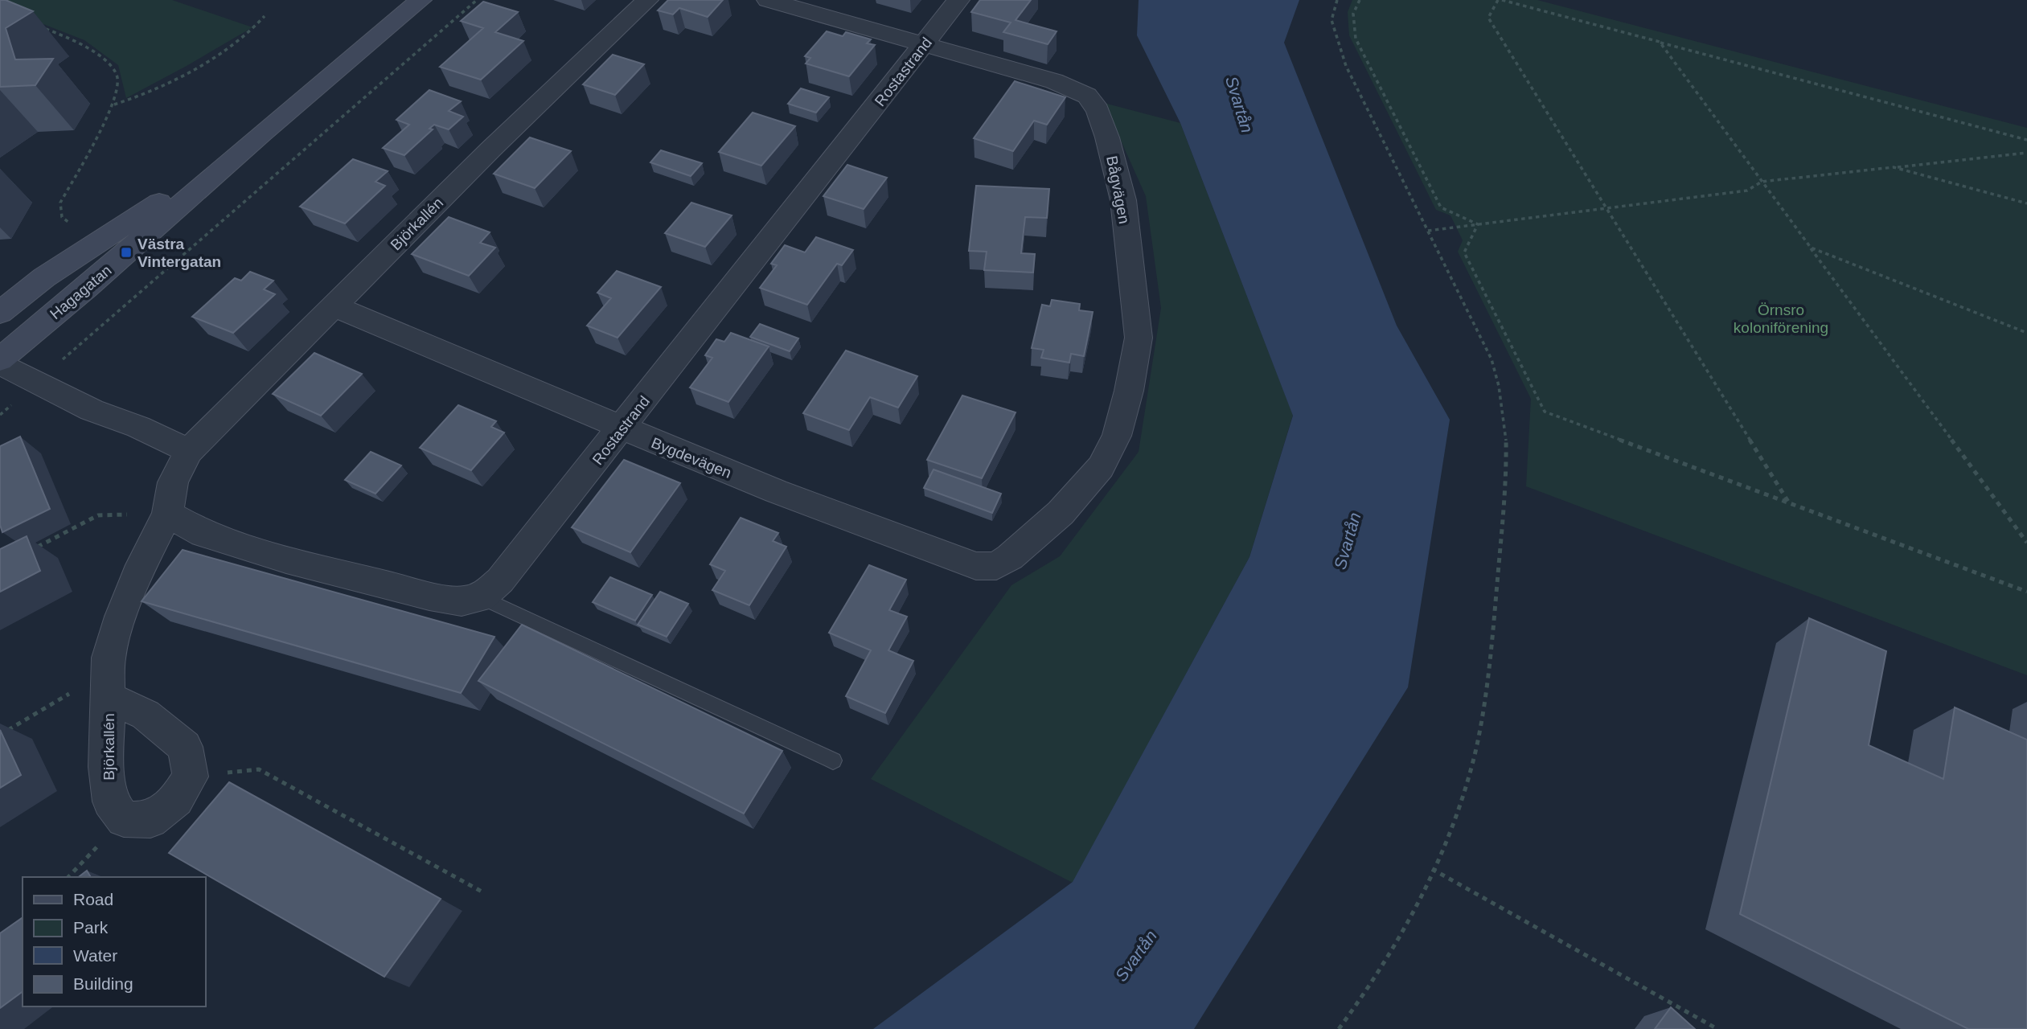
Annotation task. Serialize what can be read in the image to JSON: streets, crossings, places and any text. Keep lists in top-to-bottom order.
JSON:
{
  "streets": {
    "street": [
      "Rostastrand",
      "Bågvägen",
      "Björkallén",
      "Hagagatan",
      "Bygdevägen"
    ]
  },
  "crossings": [
    ["Rostastrand", "Bågvägen"],
    ["Rostastrand", "Bygdevägen"],
    ["Bågvägen", "Bygdevägen"],
    ["Björkallén", "Bygdevägen"]
  ],
  "water": ["Svartån"],
  "parks": ["Örnsro koloniförening"],
  "places": {
    "transit": ["Västra Vintergatan"]
  },
  "legend": [
    "Road",
    "Park",
    "Water",
    "Building"
  ]
}
